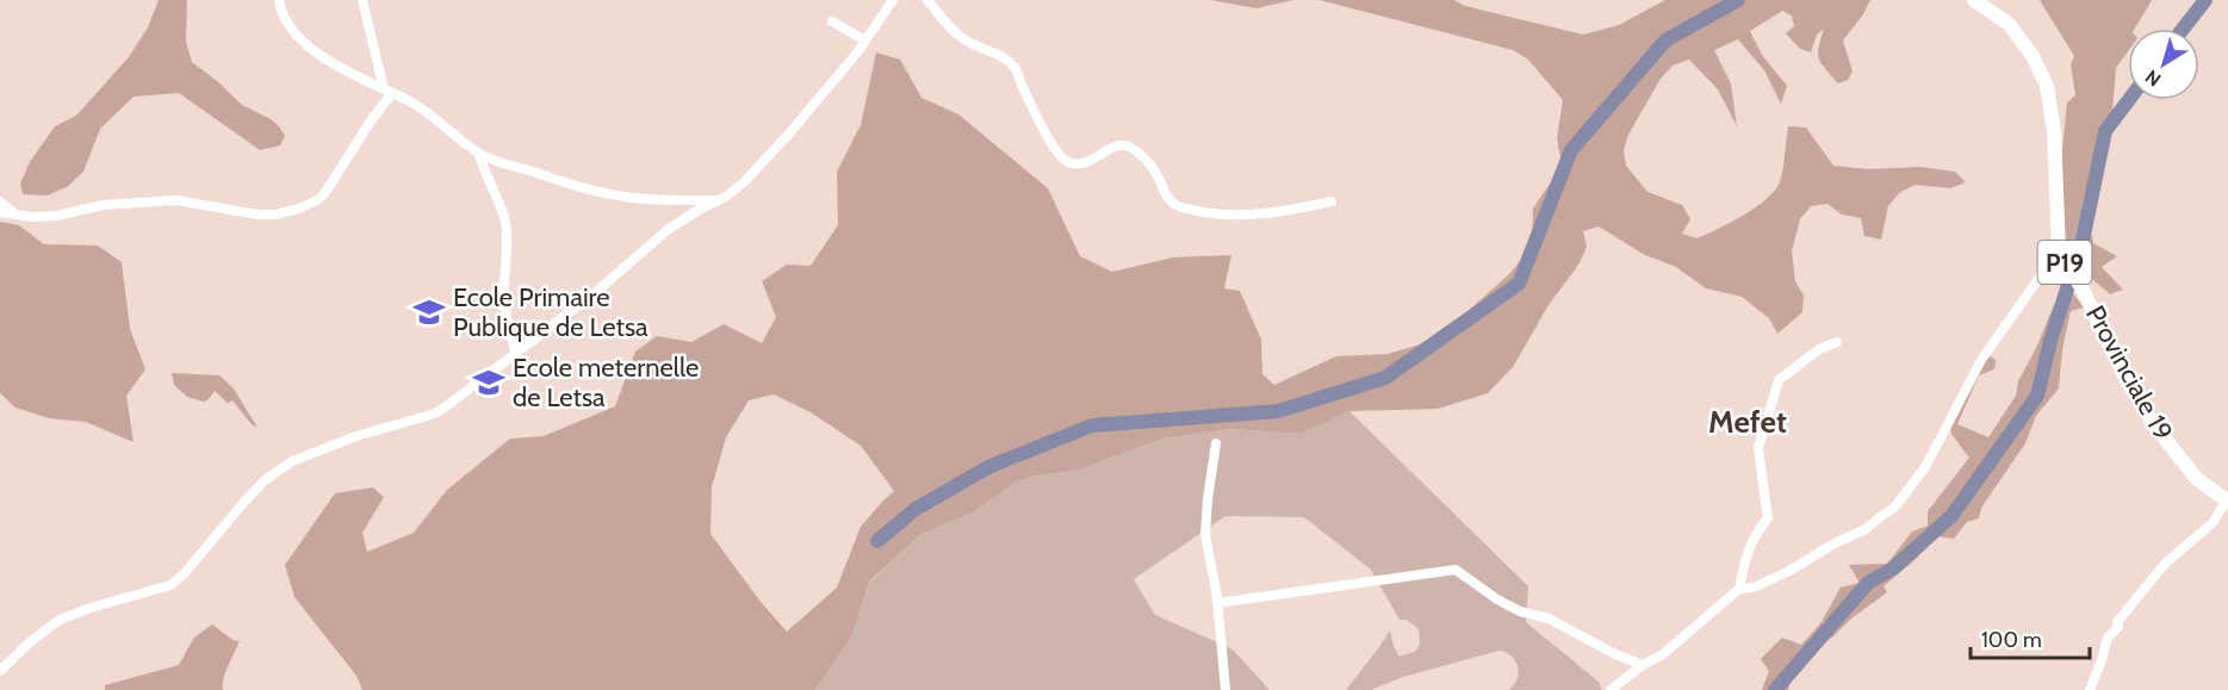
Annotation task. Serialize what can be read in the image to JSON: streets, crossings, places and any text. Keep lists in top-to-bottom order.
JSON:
{
  "streets": {
    "main road": ["P19", "Provinciale 19"]
  },
  "districts": ["Mefet"],
  "places": {
    "school or university": ["Ecole Primaire Publique de Letsa", "Ecole meternelle de Letsa"]
  },
  "scale_bar": "100 m",
  "north": "bottom left"
}
